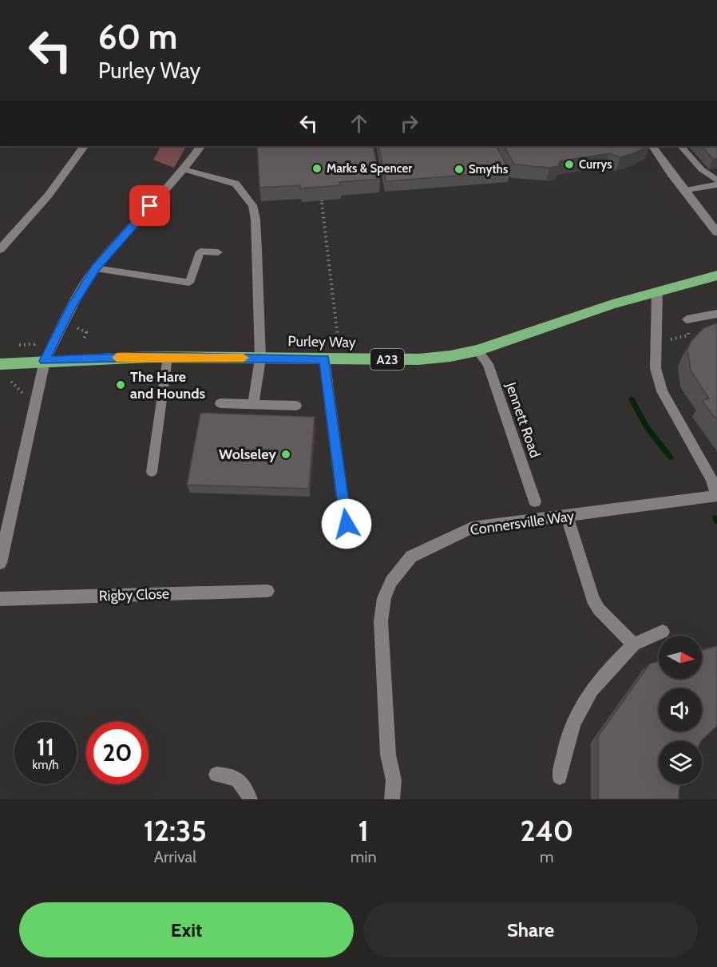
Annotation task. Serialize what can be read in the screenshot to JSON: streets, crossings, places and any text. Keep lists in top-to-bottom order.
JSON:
{
  "streets": {
    "highway": ["Purley Way", "A23"],
    "street": ["Jennett Road", "Connersville Way", "Rigby Close"]
  },
  "crossings": [
    ["Purley Way", "Jennett Road"]
  ],
  "places": [
    "Currys",
    "Marks & Spencer",
    "Smyths",
    "The Hare and Hounds",
    "Wolseley"
  ],
  "north": "right",
  "page": {
    "turn": ["60 m", "Purley Way"],
    "speed": "11 km/h",
    "limit": "20",
    "eta": [
      "12:35",
      "Arrival",
      "1",
      "min",
      "240",
      "m"
    ],
    "buttons": ["Exit", "Share"]
  }
}
